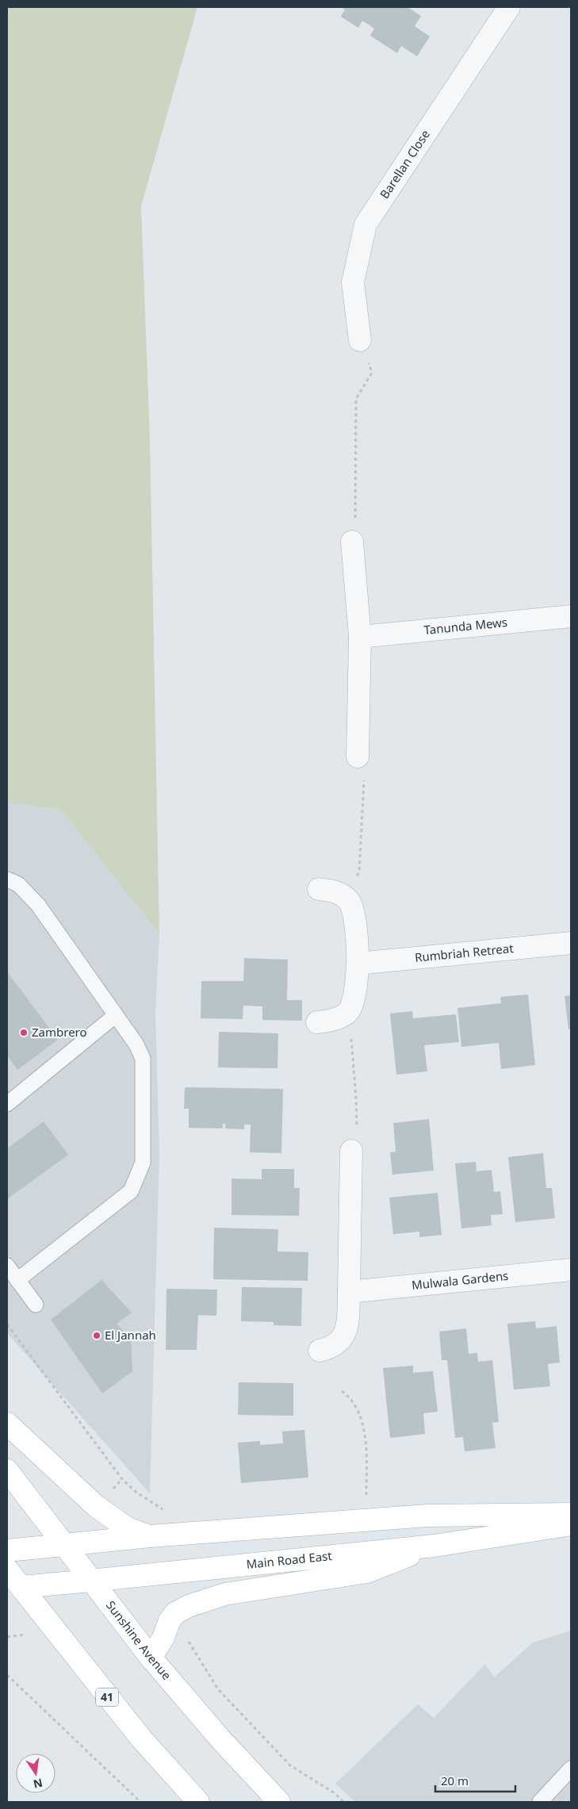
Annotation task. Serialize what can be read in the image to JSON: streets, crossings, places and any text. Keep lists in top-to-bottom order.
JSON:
{
  "streets": {
    "main road": ["Main Road East", "Sunshine Avenue", "41"],
    "street": [
      "Barellan Close",
      "Tanunda Mews",
      "Rumbriah Retreat",
      "Mulwala Gardens"
    ]
  },
  "crossings": [
    ["Main Road East", "Sunshine Avenue"],
    ["Main Road East", "41"]
  ],
  "places": ["Zambrero", "El Jannah"],
  "scale_bar": "20 m",
  "north": "bottom"
}
